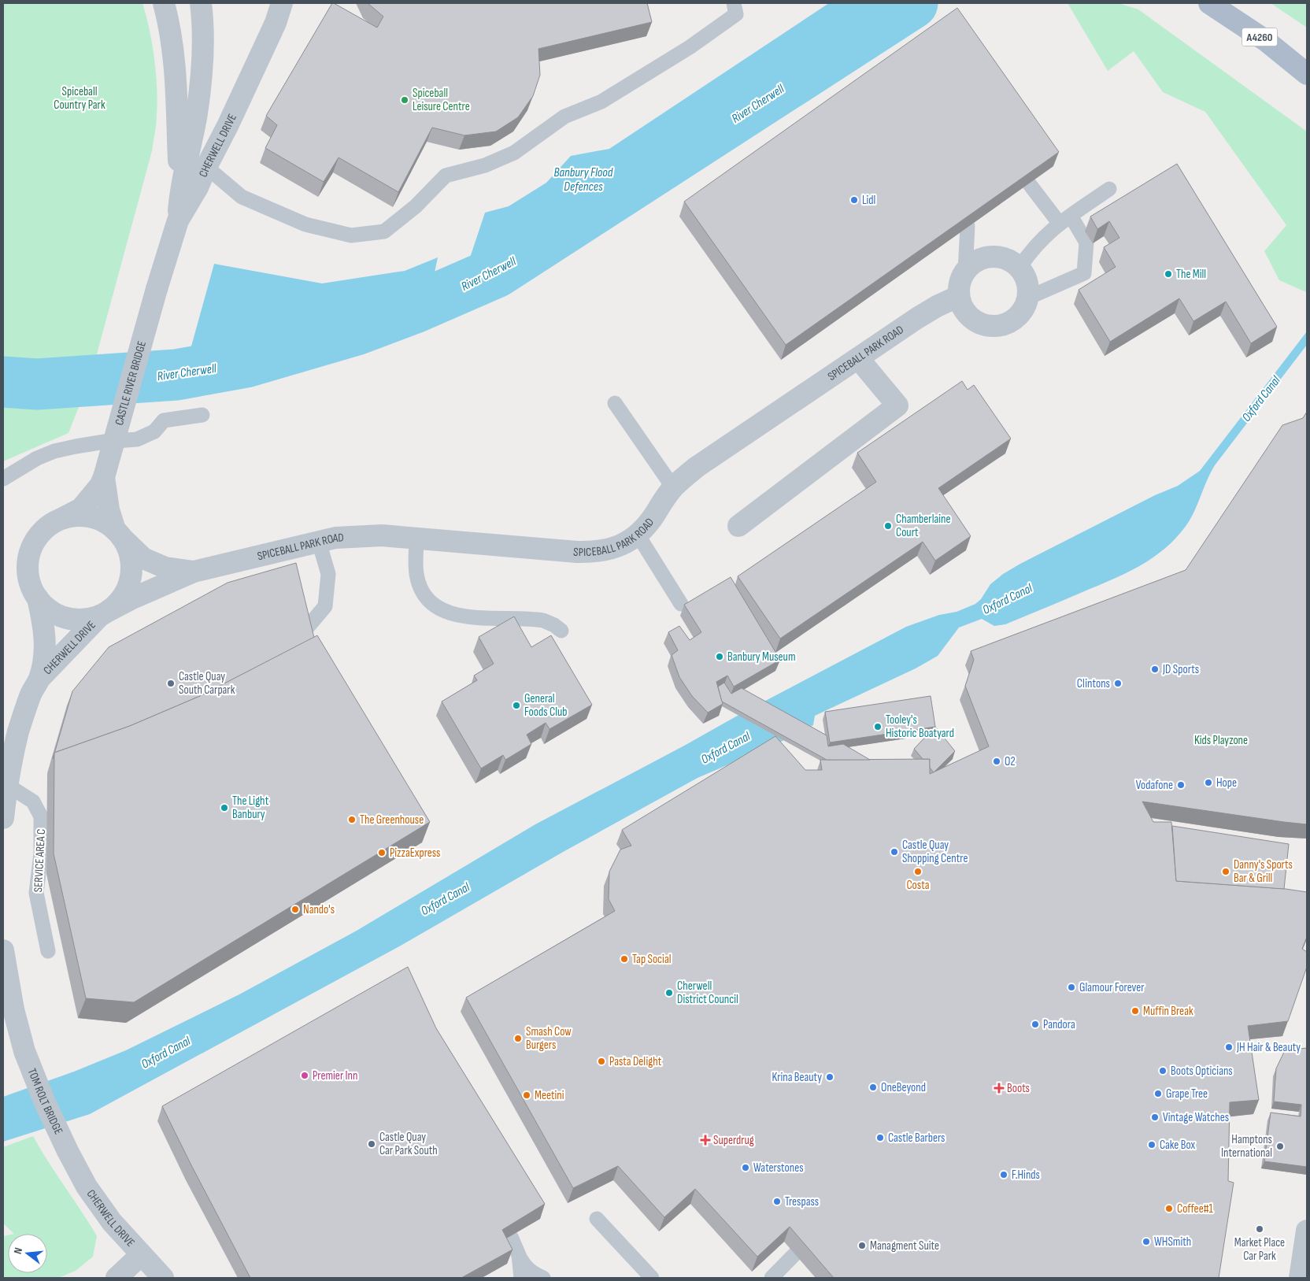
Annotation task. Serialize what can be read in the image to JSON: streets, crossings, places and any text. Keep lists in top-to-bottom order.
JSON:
{
  "streets": {
    "main road": ["A4260"],
    "street": [
      "CHERWELL DRIVE",
      "SPICEBALL PARK ROAD",
      "CASTLE RIVER BRIDGE",
      "TOM ROLT BRIDGE"
    ],
    "lane": ["SERVICE AREA C"]
  },
  "crossings": [
    ["CHERWELL DRIVE", "SPICEBALL PARK ROAD"],
    ["CHERWELL DRIVE", "CASTLE RIVER BRIDGE"],
    ["CHERWELL DRIVE", "SERVICE AREA C"],
    ["CHERWELL DRIVE", "TOM ROLT BRIDGE"],
    ["SPICEBALL PARK ROAD", "CASTLE RIVER BRIDGE"]
  ],
  "water": ["River Cherwell", "Banbury Flood Defences", "Oxford Canal"],
  "parks": ["Spiceball Country Park", "Kids Playzone"],
  "places": {
    "other": [
      "Spiceball Leisure Centre",
      "Lidl",
      "The Mill",
      "Chamberlaine Court",
      "Banbury Museum",
      "JD Sports",
      "Castle Quay South Carpark",
      "Clintons",
      "General Foods Club",
      "Tooley's Historic Boatyard",
      "O2",
      "Hope",
      "Vodafone",
      "The Light Banbury",
      "The Greenhouse",
      "Castle Quay Shopping Centre",
      "PizzaExpress",
      "Costa",
      "Danny's Sports Bar & Grill",
      "Nando's",
      "Tap Social",
      "Glamour Forever",
      "Cherwell District Council",
      "Muffin Break",
      "Pandora",
      "Smash Cow Burgers",
      "JH Hair & Beauty",
      "Pasta Delight",
      "Boots Opticians",
      "Premier Inn",
      "Krina Beauty",
      "OneBeyond",
      "Grape Tree",
      "Meetini",
      "Vintage Watches",
      "Castle Barbers",
      "Castle Quay Car Park South",
      "Cake Box",
      "Hamptons International",
      "Waterstones",
      "F.Hinds",
      "Trespass",
      "Coffee#1",
      "Market Place Car Park",
      "WHSmith",
      "Managment Suite"
    ],
    "health": ["Boots", "Superdrug"]
  },
  "north": "left"
}
